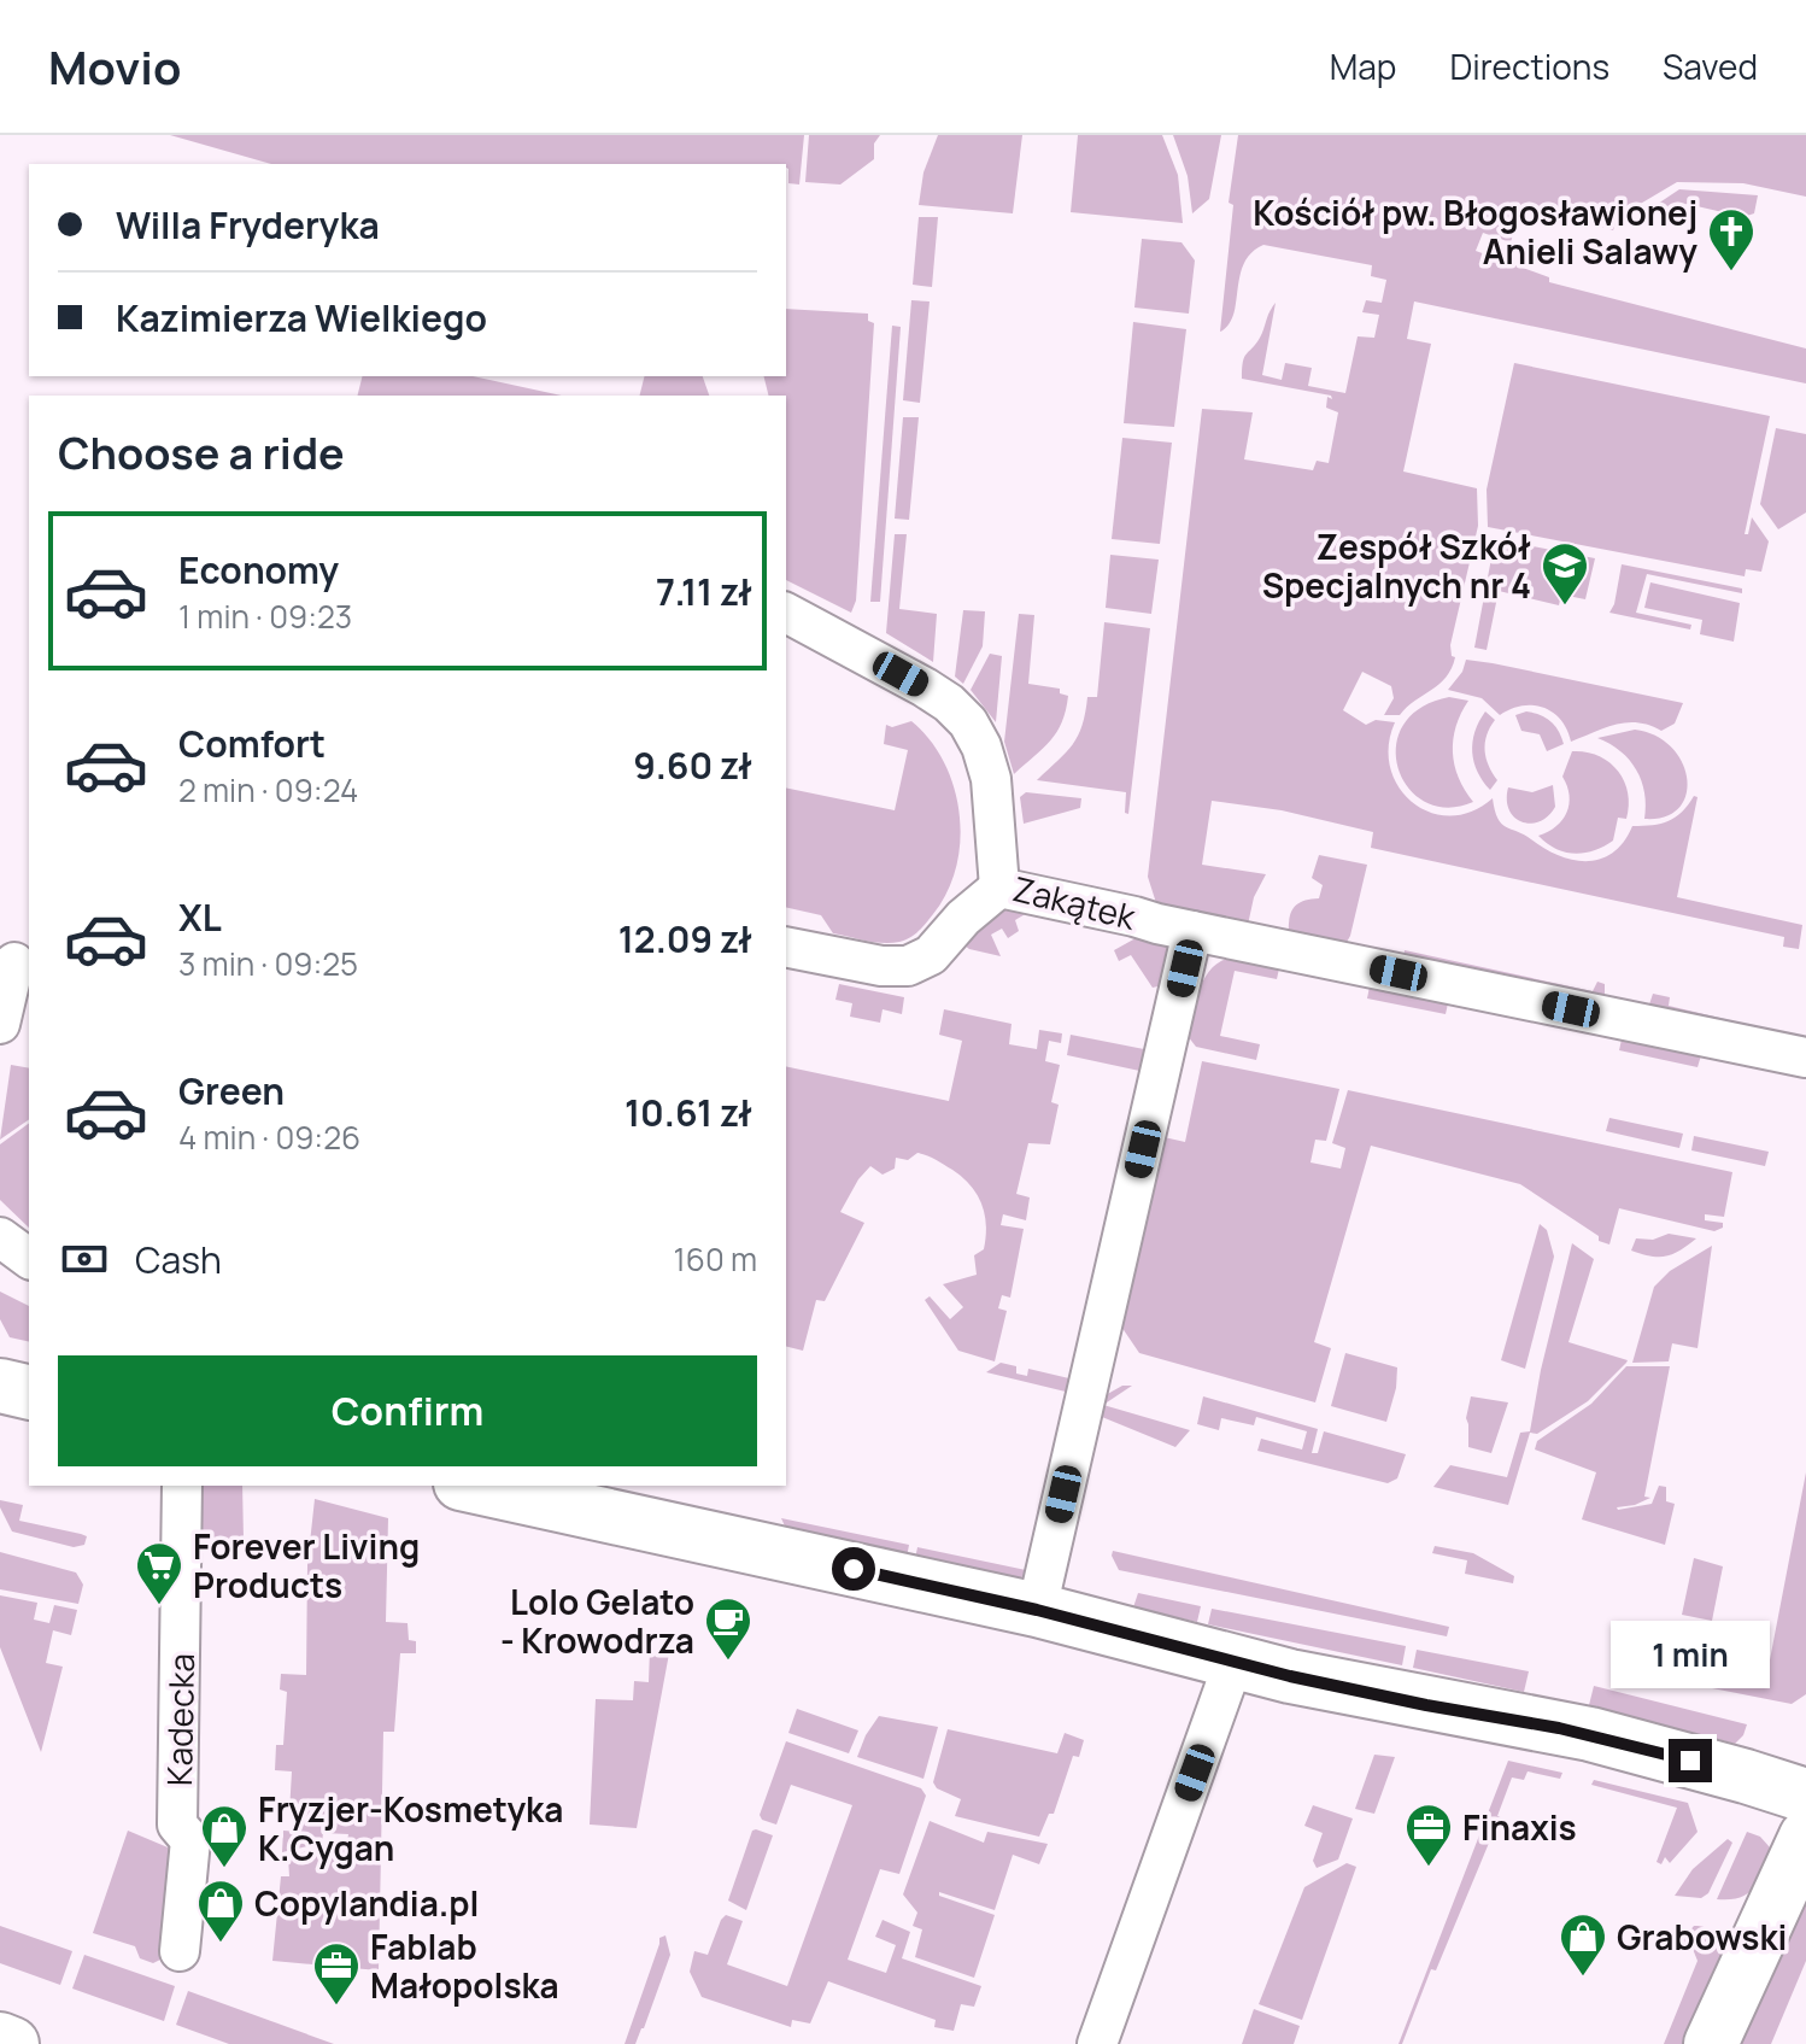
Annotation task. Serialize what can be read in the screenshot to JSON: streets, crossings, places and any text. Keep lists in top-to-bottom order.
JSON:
{
  "streets": {
    "street": ["Zakątek", "Kadecka"]
  },
  "places": {
    "church": ["Kościół pw. Błogosławionej Anieli Salawy"],
    "school or university": ["Zespół Szkół Specjalnych nr 4"],
    "supermarket": ["Forever Living Products"],
    "cafe": ["Lolo Gelato - Krowodrza"],
    "office": ["Finaxis", "Fablab Małopolska"],
    "shop": ["Fryzjer-Kosmetyka K.Cygan", "Copylandia.pl", "Grabowski"]
  },
  "page": {
    "header": "Movio",
    "nav": ["Map", "Directions", "Saved"],
    "banner": ["Willa Fryderyka", "Kazimierza Wielkiego"],
    "heading": "Choose a ride",
    "list": [
      {
        "name": "Economy",
        "note": "1 min · 09:23",
        "value": "7.11 zł"
      },
      {
        "name": "Comfort",
        "note": "2 min · 09:24",
        "value": "9.60 zł"
      },
      {
        "name": "XL",
        "note": "3 min · 09:25",
        "value": "12.09 zł"
      },
      {
        "name": "Green",
        "note": "4 min · 09:26",
        "value": "10.61 zł"
      }
    ],
    "pay": ["Cash", "160 m"],
    "buttons": "Confirm",
    "bubble": "1 min"
  }
}
